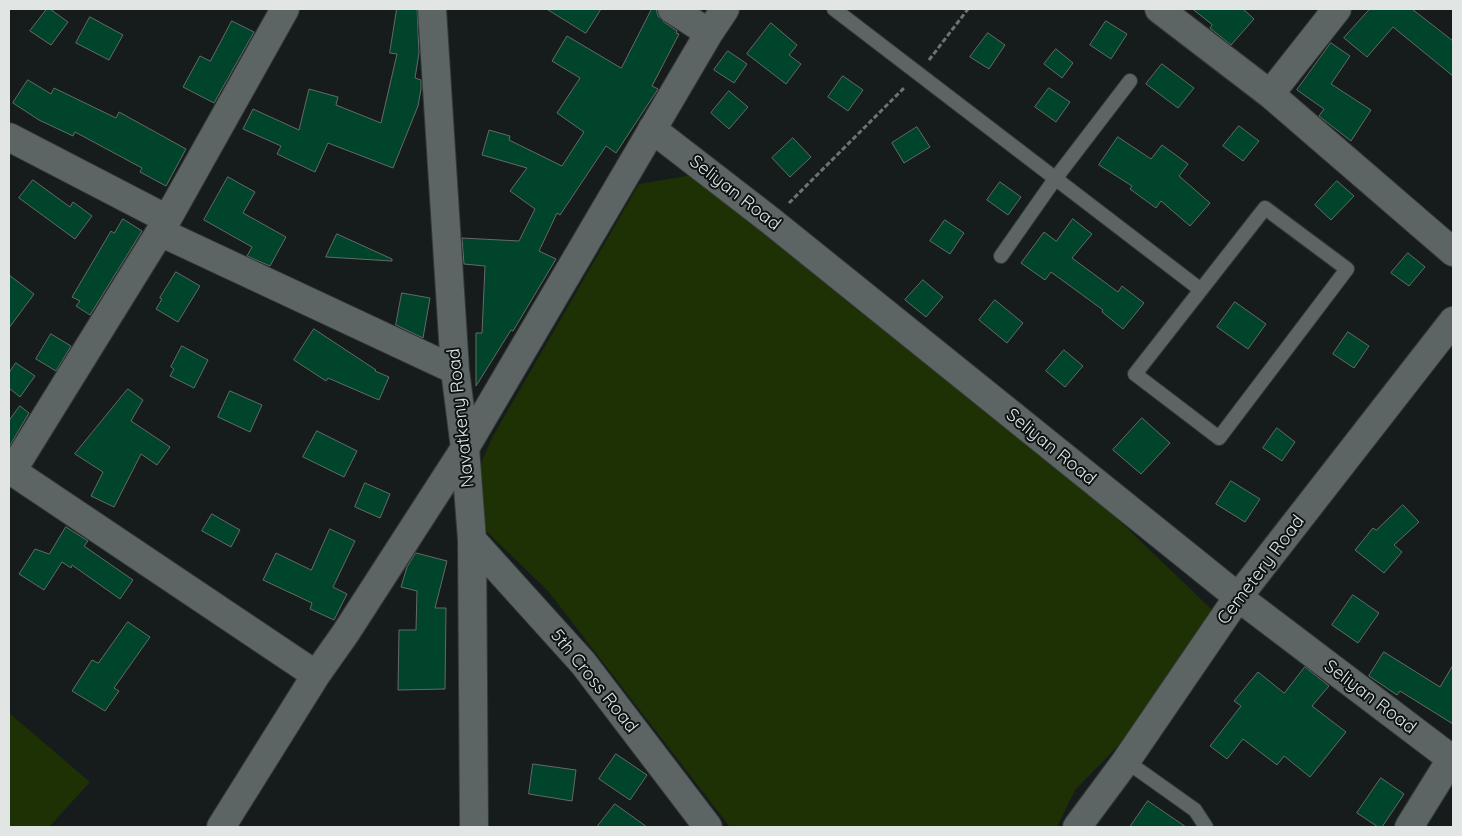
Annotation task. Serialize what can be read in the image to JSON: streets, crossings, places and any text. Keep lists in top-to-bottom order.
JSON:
{
  "streets": {
    "street": [
      "Seliyan Road",
      "Navatkeny Road",
      "Cemetery Road",
      "5th Cross Road"
    ]
  },
  "crossings": [
    ["Seliyan Road", "Cemetery Road"],
    ["Navatkeny Road", "5th Cross Road"]
  ]
}
